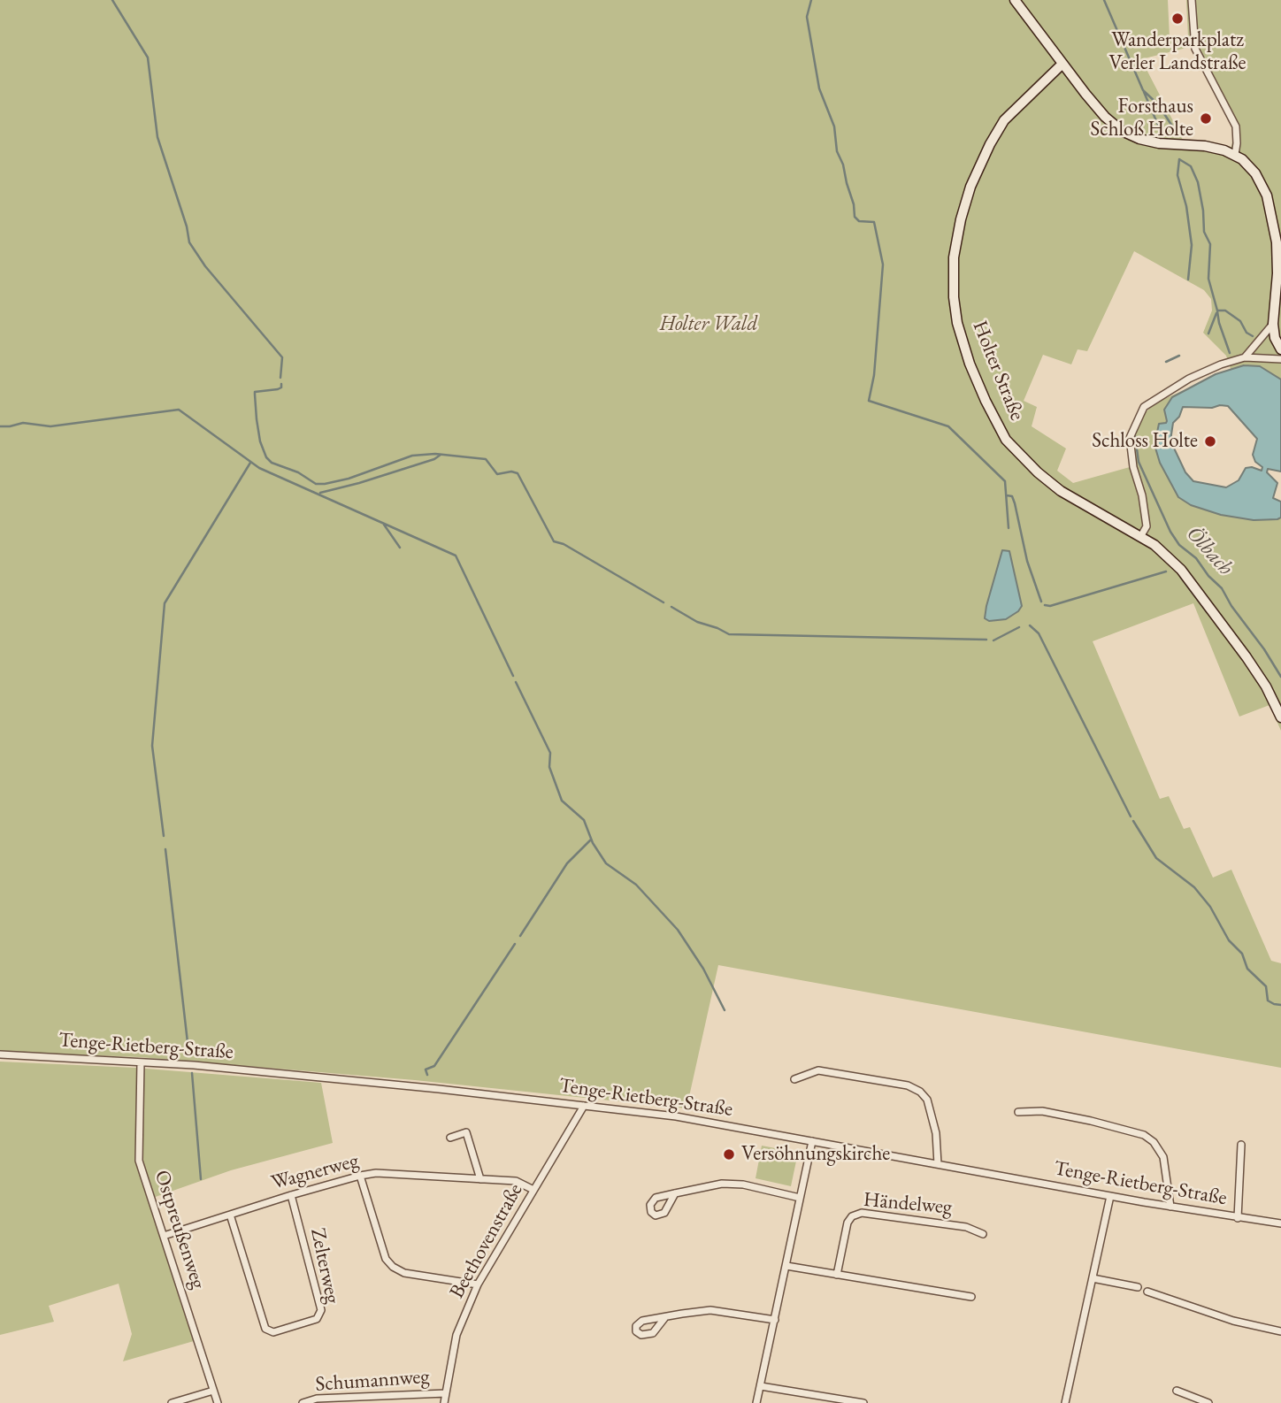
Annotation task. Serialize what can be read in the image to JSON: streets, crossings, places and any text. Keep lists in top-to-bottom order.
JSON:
{
  "streets": {
    "street": [
      "Holter Straße",
      "Tenge-Rietberg-Straße",
      "Wagnerweg",
      "Händelweg",
      "Ostpreußenweg",
      "Beethovenstraße",
      "Zelterweg",
      "Schumannweg"
    ]
  },
  "crossings": [
    ["Tenge-Rietberg-Straße", "Ostpreußenweg"],
    ["Tenge-Rietberg-Straße", "Beethovenstraße"],
    ["Wagnerweg", "Ostpreußenweg"],
    ["Wagnerweg", "Beethovenstraße"],
    ["Wagnerweg", "Zelterweg"],
    ["Beethovenstraße", "Schumannweg"]
  ],
  "water": ["Ölbach"],
  "parks": ["Holter Wald"],
  "places": [
    "Wanderparkplatz Verler Landstraße",
    "Forsthaus Schloß Holte",
    "Schloss Holte",
    "Versöhnungskirche"
  ]
}
